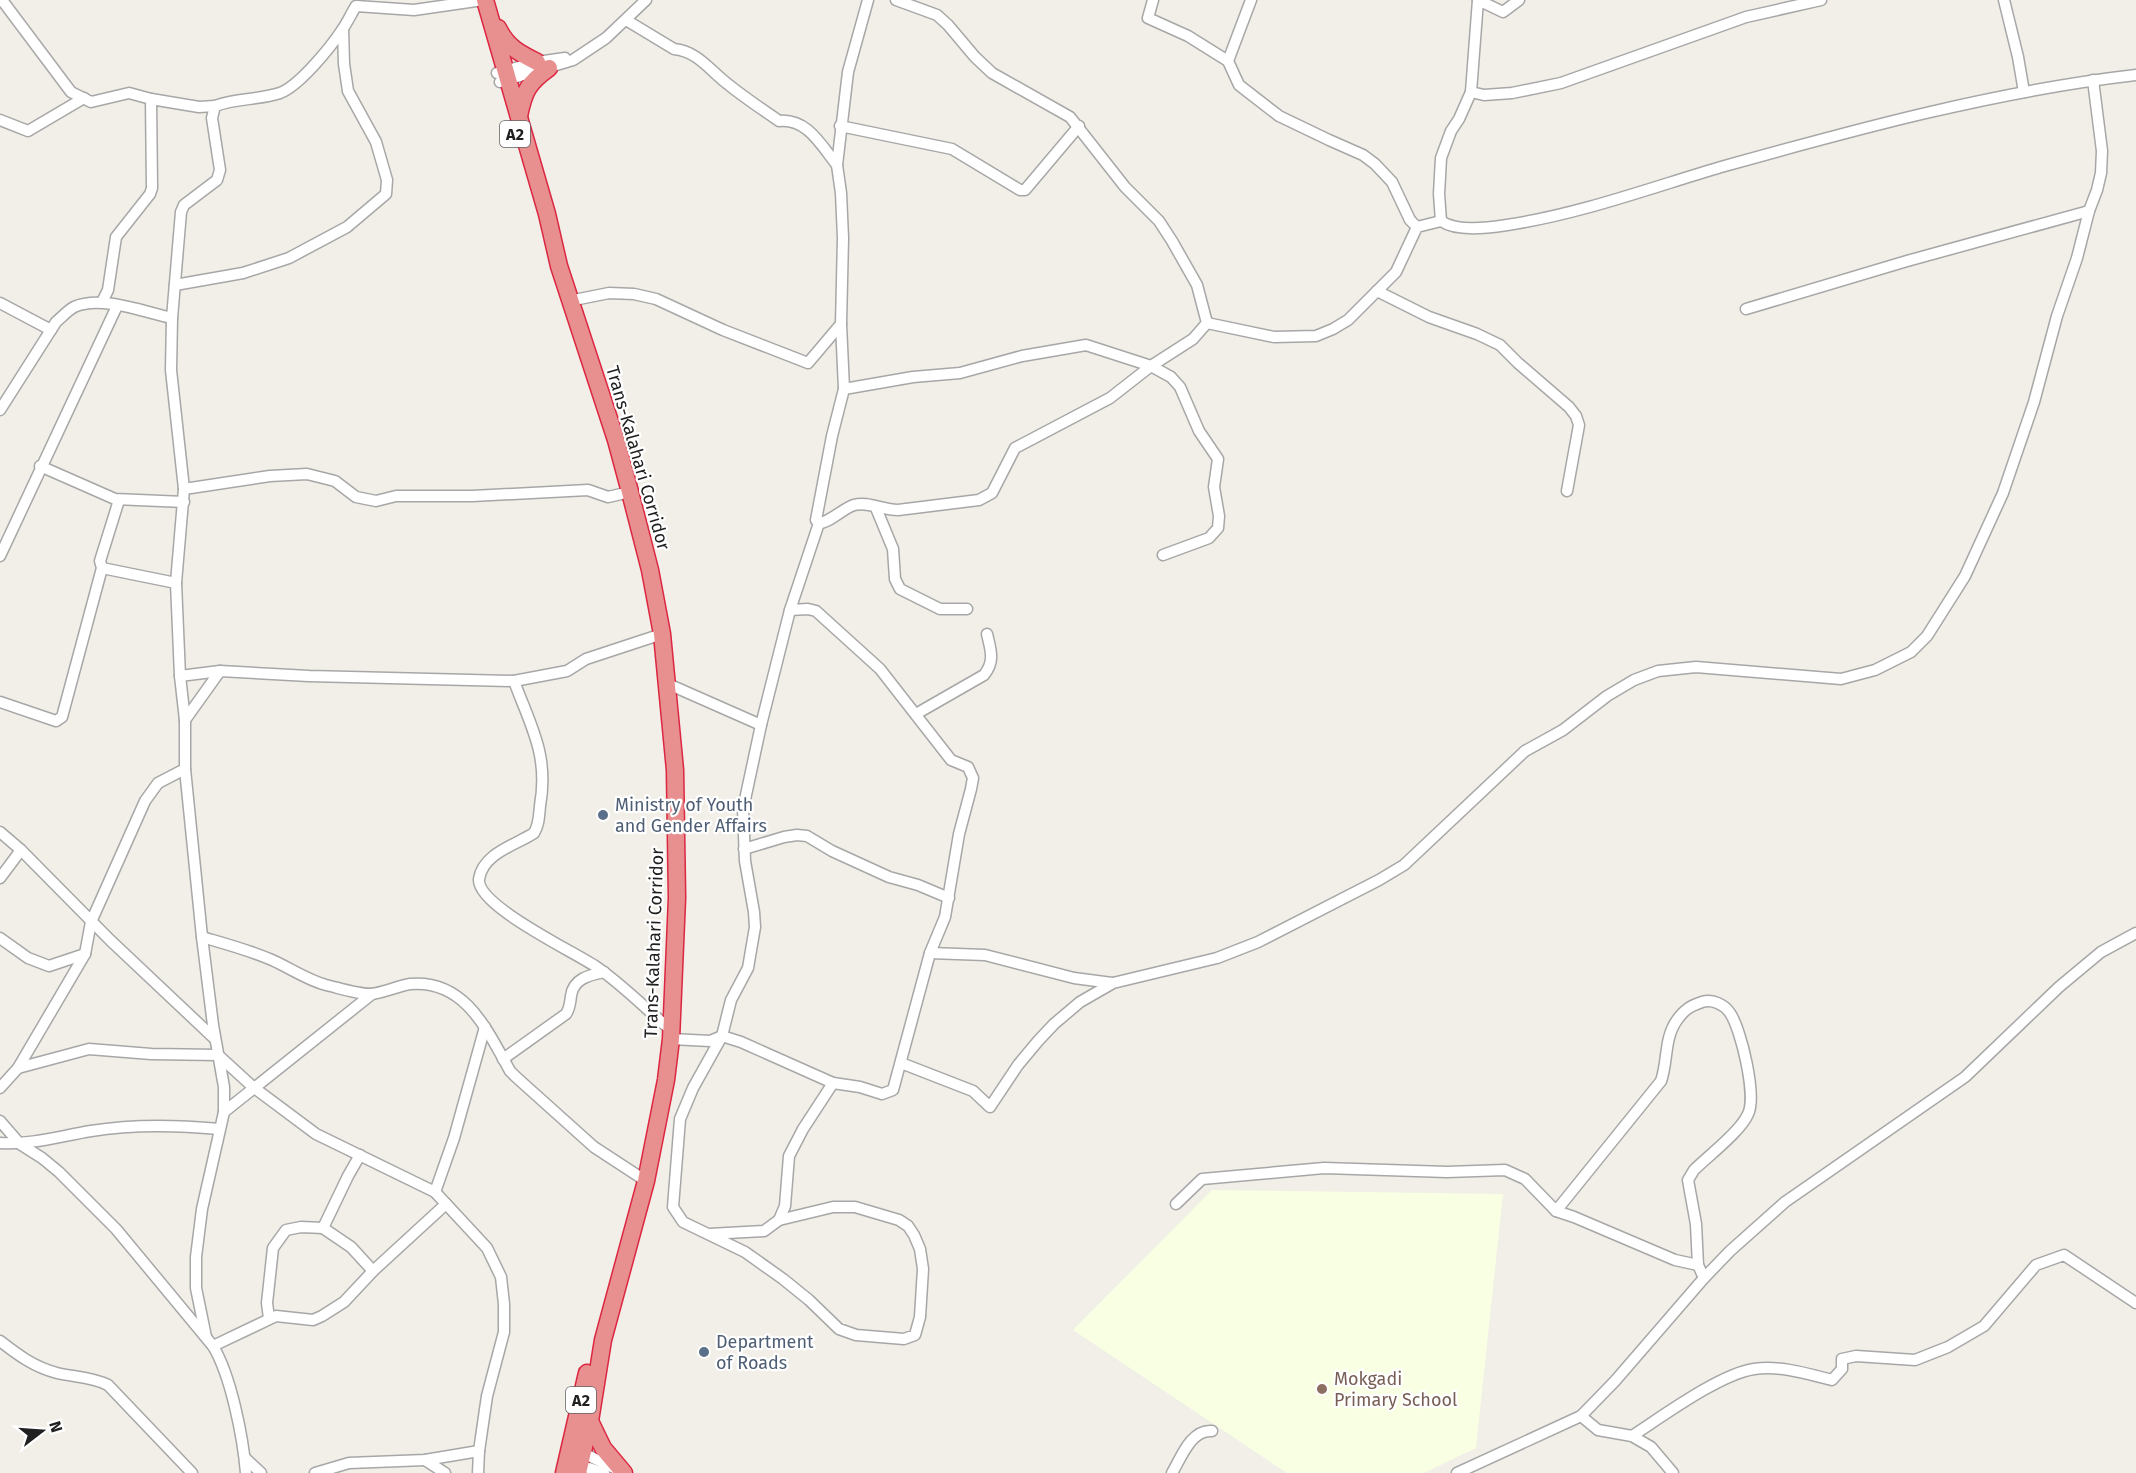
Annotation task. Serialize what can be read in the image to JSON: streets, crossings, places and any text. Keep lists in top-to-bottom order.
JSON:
{
  "streets": {
    "highway": ["A2", "Trans-Kalahari Corridor"]
  },
  "places": ["Ministry of Youth and Gender Affairs", "Department of Roads", "Mokgadi Primary School"],
  "north": "right"
}
